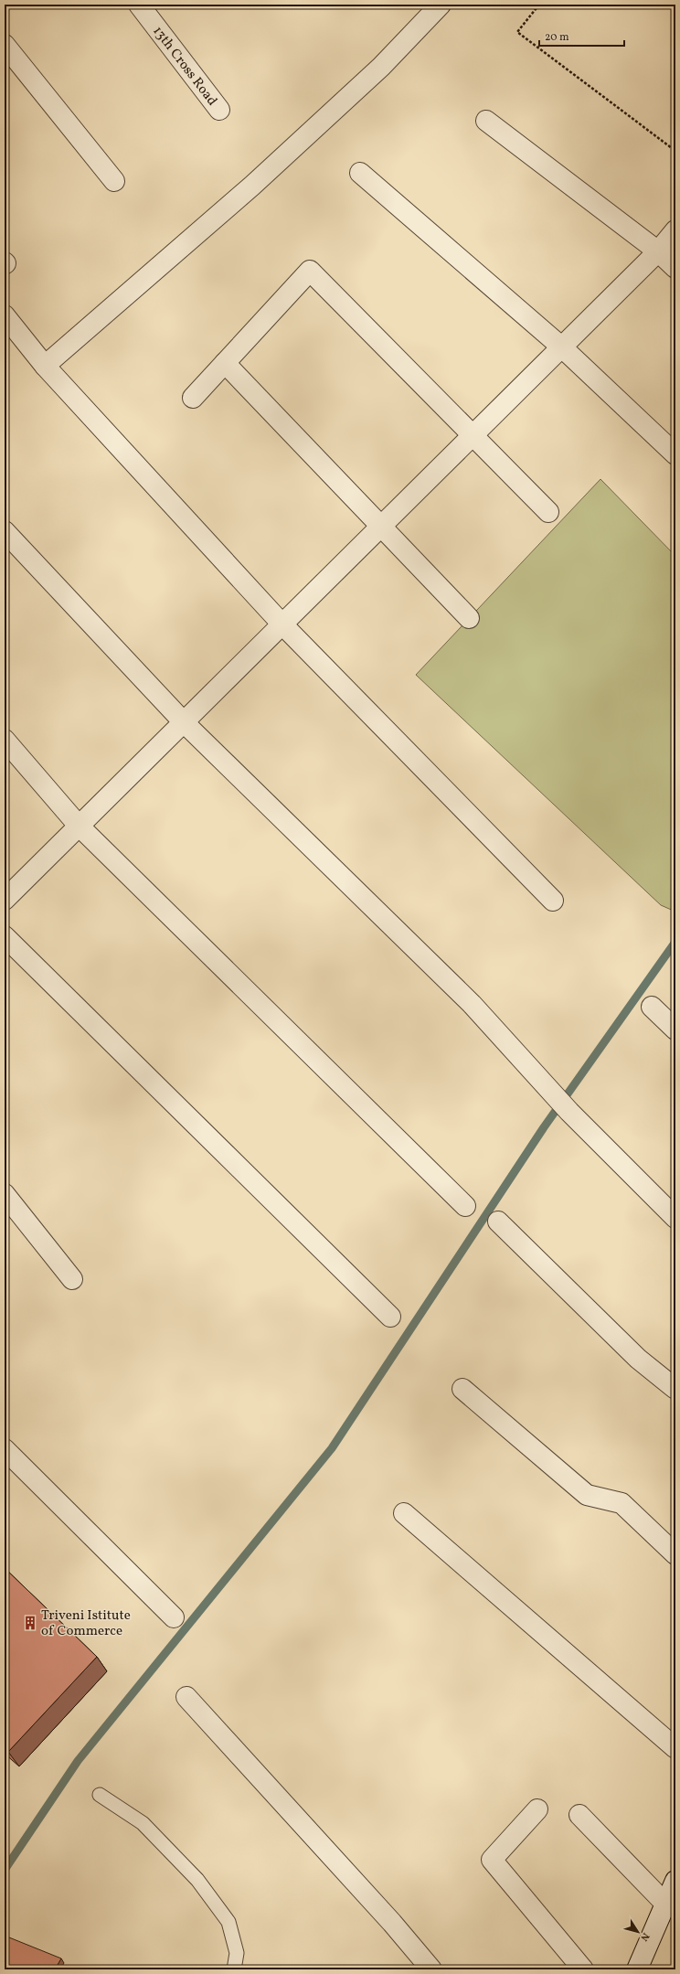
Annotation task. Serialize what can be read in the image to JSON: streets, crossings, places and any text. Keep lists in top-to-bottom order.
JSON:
{
  "streets": {
    "street": ["13th Cross Road"]
  },
  "places": {
    "building": ["Triveni Istitute of Commerce"]
  },
  "scale_bar": "20 m",
  "north": "bottom right"
}
